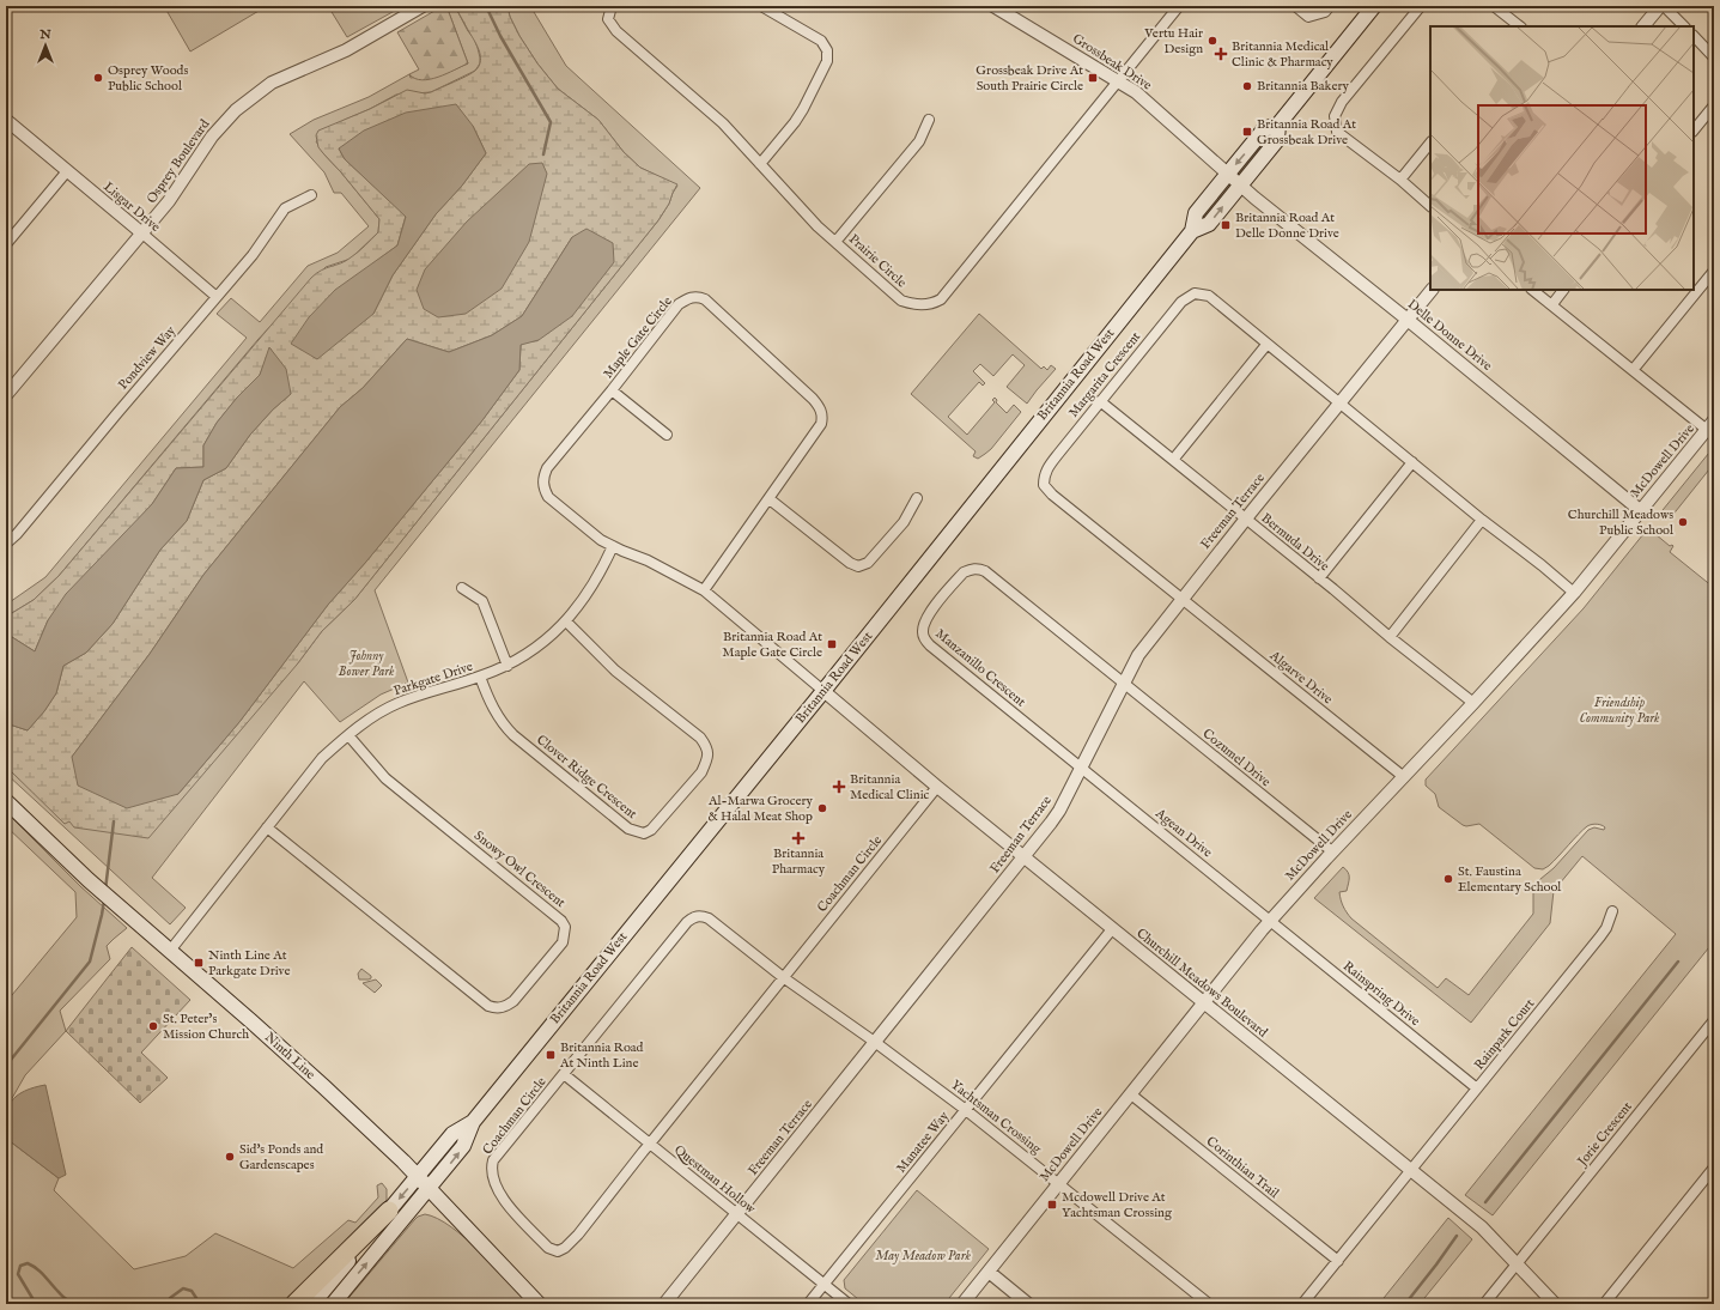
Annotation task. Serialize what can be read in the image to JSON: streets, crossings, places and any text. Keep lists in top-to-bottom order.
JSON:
{
  "streets": {
    "main road": ["Britannia Road West", "Ninth Line"],
    "street": [
      "Grossbeak Drive",
      "Osprey Boulevard",
      "Lisgar Drive",
      "Prairie Circle",
      "Delle Donne Drive",
      "Maple Gate Circle",
      "Pondview Way",
      "Margarita Crescent",
      "McDowell Drive",
      "Freeman Terrace",
      "Bermuda Drive",
      "Manzanillo Crescent",
      "Algarve Drive",
      "Parkgate Drive",
      "Cozumel Drive",
      "Clover Ridge Crescent",
      "Agean Drive",
      "Snowy Owl Crescent",
      "Coachman Circle",
      "Churchill Meadows Boulevard",
      "Rainspring Drive",
      "Rainpark Court",
      "Yachtsman Crossing",
      "Jorie Crescent",
      "Manatee Way",
      "Corinthian Trail",
      "Questman Hollow"
    ]
  },
  "crossings": [
    ["Grossbeak Drive", "Prairie Circle"],
    ["Grossbeak Drive", "Delle Donne Drive"],
    ["Grossbeak Drive", "Britannia Road West"],
    ["Osprey Boulevard", "Lisgar Drive"],
    ["Lisgar Drive", "Pondview Way"],
    ["Delle Donne Drive", "Britannia Road West"],
    ["Delle Donne Drive", "McDowell Drive"],
    ["Delle Donne Drive", "Freeman Terrace"],
    ["Maple Gate Circle", "Britannia Road West"],
    ["Maple Gate Circle", "Parkgate Drive"],
    ["Maple Gate Circle", "Churchill Meadows Boulevard"],
    ["Britannia Road West", "Churchill Meadows Boulevard"],
    ["Britannia Road West", "Ninth Line"],
    ["Margarita Crescent", "Freeman Terrace"],
    ["Margarita Crescent", "Bermuda Drive"],
    ["Margarita Crescent", "Algarve Drive"],
    ["McDowell Drive", "Bermuda Drive"],
    ["McDowell Drive", "Algarve Drive"],
    ["McDowell Drive", "Cozumel Drive"],
    ["McDowell Drive", "Agean Drive"],
    ["McDowell Drive", "Churchill Meadows Boulevard"],
    ["McDowell Drive", "Rainspring Drive"],
    ["McDowell Drive", "Yachtsman Crossing"],
    ["McDowell Drive", "Corinthian Trail"],
    ["Freeman Terrace", "Bermuda Drive"],
    ["Freeman Terrace", "Manzanillo Crescent"],
    ["Freeman Terrace", "Algarve Drive"],
    ["Freeman Terrace", "Cozumel Drive"],
    ["Freeman Terrace", "Agean Drive"],
    ["Freeman Terrace", "Churchill Meadows Boulevard"],
    ["Freeman Terrace", "Yachtsman Crossing"],
    ["Freeman Terrace", "Questman Hollow"],
    ["Manzanillo Crescent", "Cozumel Drive"],
    ["Manzanillo Crescent", "Agean Drive"],
    ["Parkgate Drive", "Clover Ridge Crescent"],
    ["Parkgate Drive", "Snowy Owl Crescent"],
    ["Parkgate Drive", "Ninth Line"],
    ["Agean Drive", "Rainspring Drive"],
    ["Coachman Circle", "Churchill Meadows Boulevard"],
    ["Coachman Circle", "Yachtsman Crossing"],
    ["Coachman Circle", "Questman Hollow"],
    ["Churchill Meadows Boulevard", "Rainpark Court"],
    ["Churchill Meadows Boulevard", "Jorie Crescent"],
    ["Churchill Meadows Boulevard", "Manatee Way"],
    ["Rainspring Drive", "Rainpark Court"],
    ["Rainpark Court", "Corinthian Trail"],
    ["Yachtsman Crossing", "Manatee Way"],
    ["Manatee Way", "Questman Hollow"]
  ],
  "parks": ["Johnny Bower Park", "Friendship Community Park", "May Meadow Park"],
  "places": {
    "other": [
      "Vertu Hair Design",
      "Osprey Woods Public School",
      "Britannia Bakery",
      "Churchill Meadows Public School",
      "Al-Marwa Grocery & Halal Meat Shop",
      "St. Faustina Elementary School",
      "St. Peter’s Mission Church",
      "Sid's Ponds and Gardenscapes"
    ],
    "health": ["Britannia Medical Clinic & Pharmacy", "Britannia Medical Clinic", "Britannia Pharmacy"],
    "transit": [
      "Grossbeak Drive At South Prairie Circle",
      "Britannia Road At Grossbeak Drive",
      "Britannia Road At Delle Donne Drive",
      "Britannia Road At Maple Gate Circle",
      "Ninth Line At Parkgate Drive",
      "Britannia Road At Ninth Line",
      "Mcdowell Drive At Yachtsman Crossing"
    ]
  },
  "north": "top"
}
